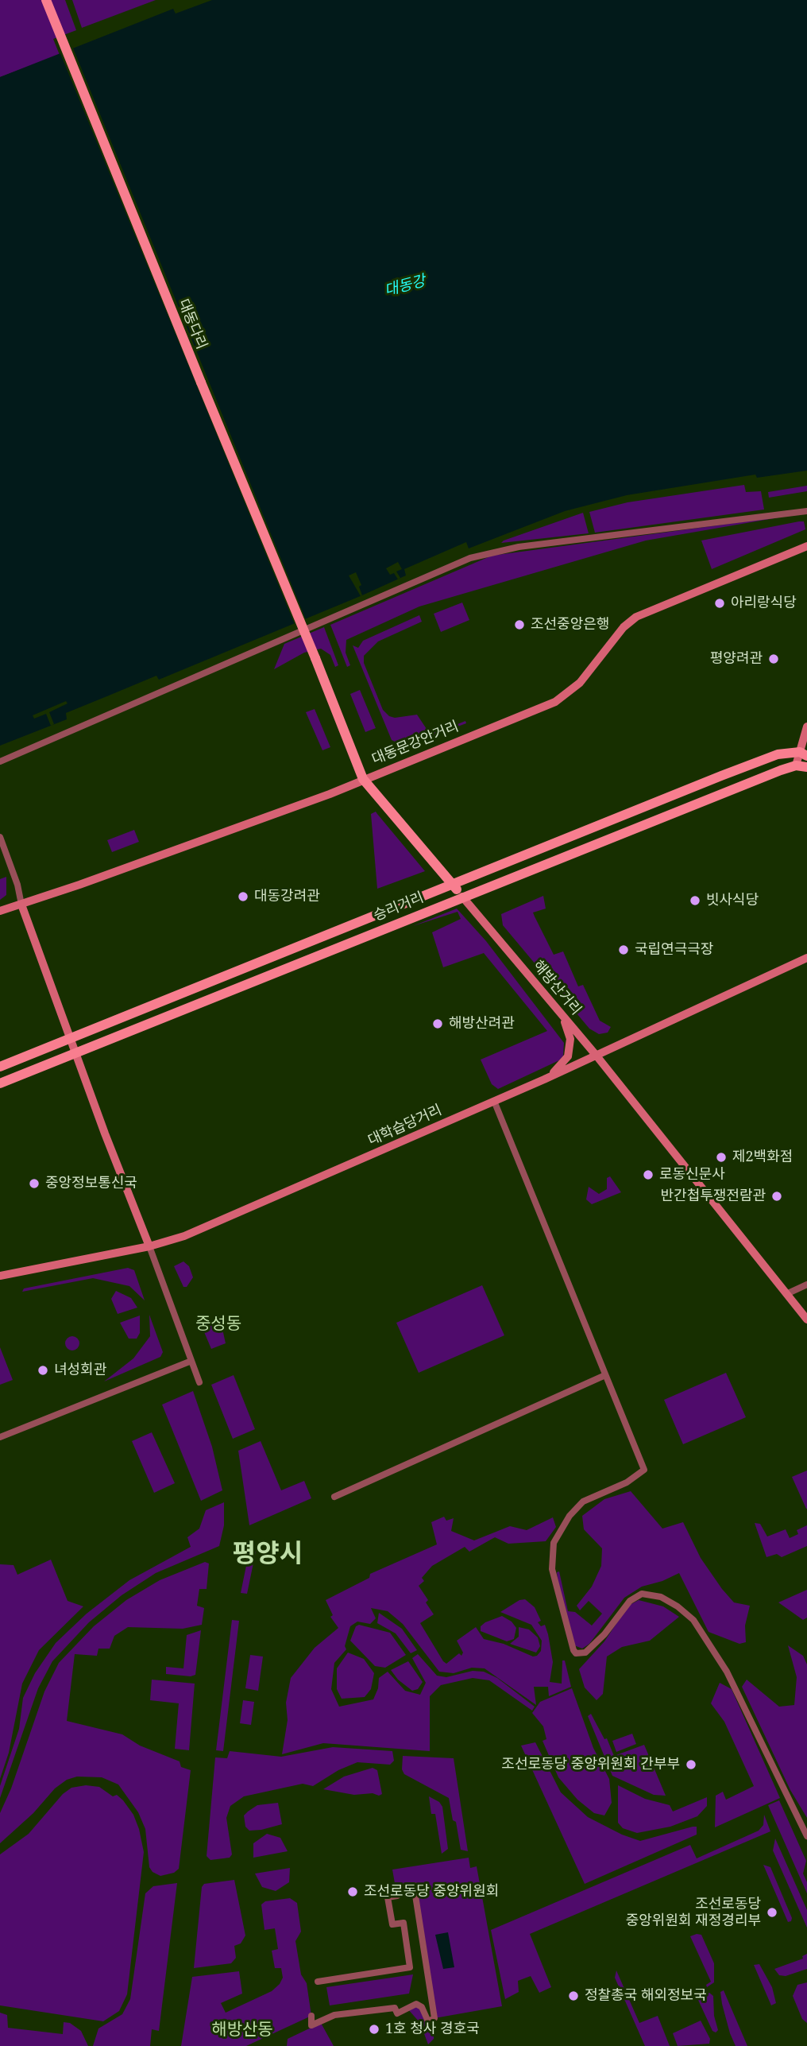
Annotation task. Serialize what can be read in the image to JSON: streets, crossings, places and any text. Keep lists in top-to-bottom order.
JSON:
{
  "streets": {
    "main road": [
      "대동다리",
      "대동문강안거리",
      "승리거리",
      "해방산거리",
      "대학습당거리"
    ]
  },
  "crossings": [
    ["대동다리", "해방산거리"],
    ["대동문강안거리", "해방산거리"],
    ["승리거리", "해방산거리"],
    ["해방산거리", "대학습당거리"]
  ],
  "districts": ["중성동", "평양시", "해방산동"],
  "water": ["대동강"],
  "places": [
    "아리랑식당",
    "조선중앙은행",
    "평양려관",
    "대동강려관",
    "빗사식당",
    "국립연극극장",
    "해방산려관",
    "제2백화점",
    "로동신문사",
    "중앙정보통신국",
    "반간첩투쟁전람관",
    "녀성회관",
    "조선로동당 중앙위원회 간부부",
    "조선로동당 중앙위원회",
    "조선로동당 중앙위원회 재정경리부",
    "정찰총국 해외정보국",
    "1호 청사 경호국"
  ]
}
